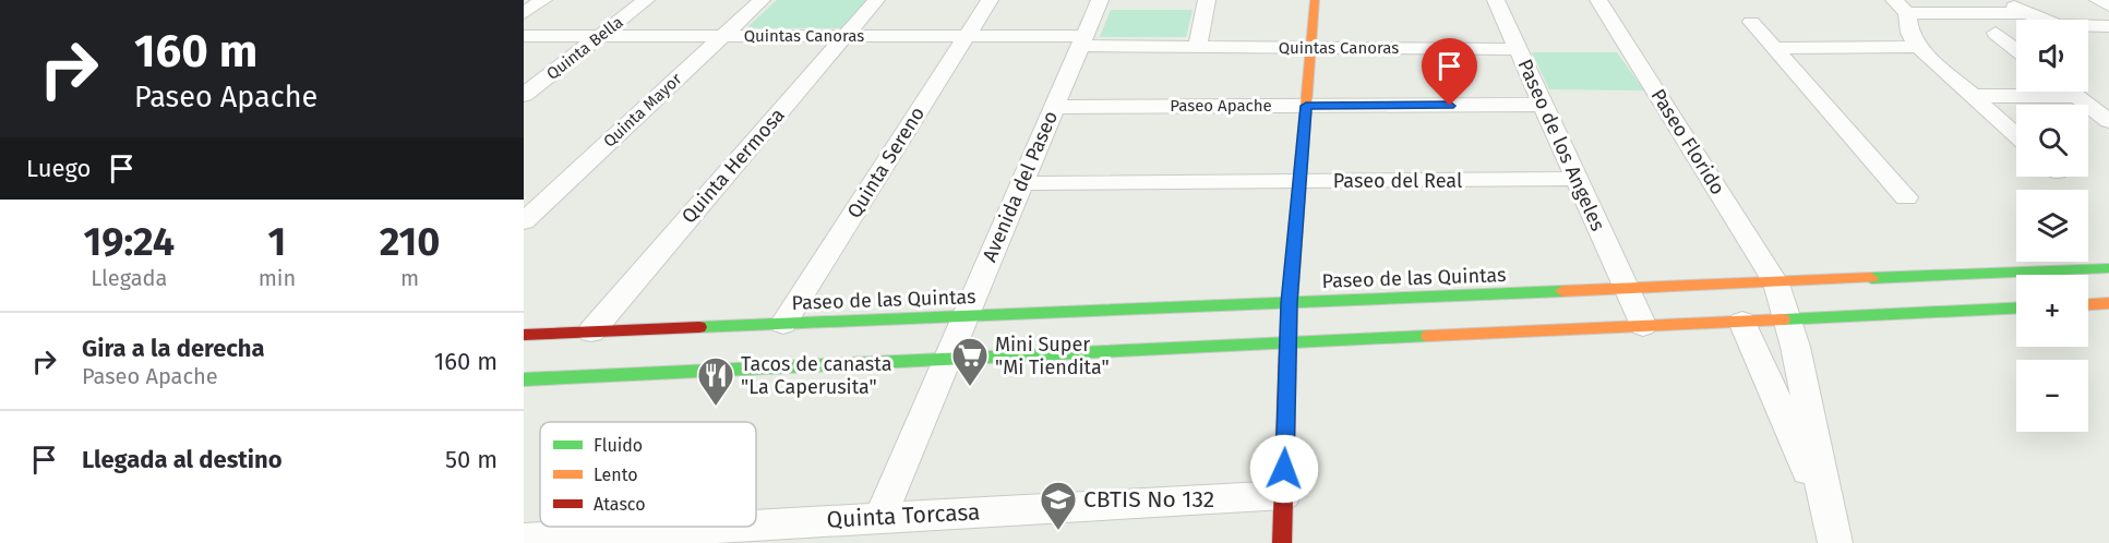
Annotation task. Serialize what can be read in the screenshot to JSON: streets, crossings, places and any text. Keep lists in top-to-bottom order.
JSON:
{
  "streets": {
    "main road": ["Paseo de las Quintas"],
    "street": [
      "Quintas Canoras",
      "Quinta Bella",
      "Paseo Apache",
      "Quinta Mayor",
      "Paseo Florido",
      "Paseo de los Angeles",
      "Quinta Sereno",
      "Quinta Hermosa",
      "Paseo del Real",
      "Avenida del Paseo",
      "Quinta Torcasa"
    ]
  },
  "crossings": [
    ["Quintas Canoras", "Quinta Bella"],
    ["Quintas Canoras", "Quinta Mayor"],
    ["Quintas Canoras", "Paseo de los Angeles"],
    ["Quintas Canoras", "Quinta Sereno"],
    ["Quintas Canoras", "Quinta Hermosa"],
    ["Quintas Canoras", "Avenida del Paseo"],
    ["Paseo Apache", "Paseo de los Angeles"],
    ["Paseo Apache", "Avenida del Paseo"],
    ["Paseo Florido", "Paseo de las Quintas"],
    ["Paseo de los Angeles", "Paseo del Real"],
    ["Paseo de los Angeles", "Paseo de las Quintas"],
    ["Quinta Sereno", "Paseo de las Quintas"],
    ["Quinta Hermosa", "Paseo de las Quintas"],
    ["Paseo del Real", "Avenida del Paseo"],
    ["Avenida del Paseo", "Paseo de las Quintas"],
    ["Avenida del Paseo", "Quinta Torcasa"]
  ],
  "places": {
    "supermarket": ["Mini Super \"Mi Tiendita\""],
    "restaurant": ["Tacos de canasta \"La Caperusita\""],
    "school or university": ["CBTIS No 132"]
  },
  "legend": ["Fluido", "Lento", "Atasco"],
  "page": {
    "turn": ["160 m", "Paseo Apache"],
    "map_buttons": ["+", "−"],
    "then": "Luego",
    "eta": [
      "19:24",
      "Llegada",
      "1",
      "min",
      "210",
      "m"
    ],
    "list": [
      {
        "name": "Gira a la derecha",
        "note": "Paseo Apache",
        "value": "160 m"
      },
      {
        "name": "Llegada al destino",
        "value": "50 m"
      }
    ]
  }
}
